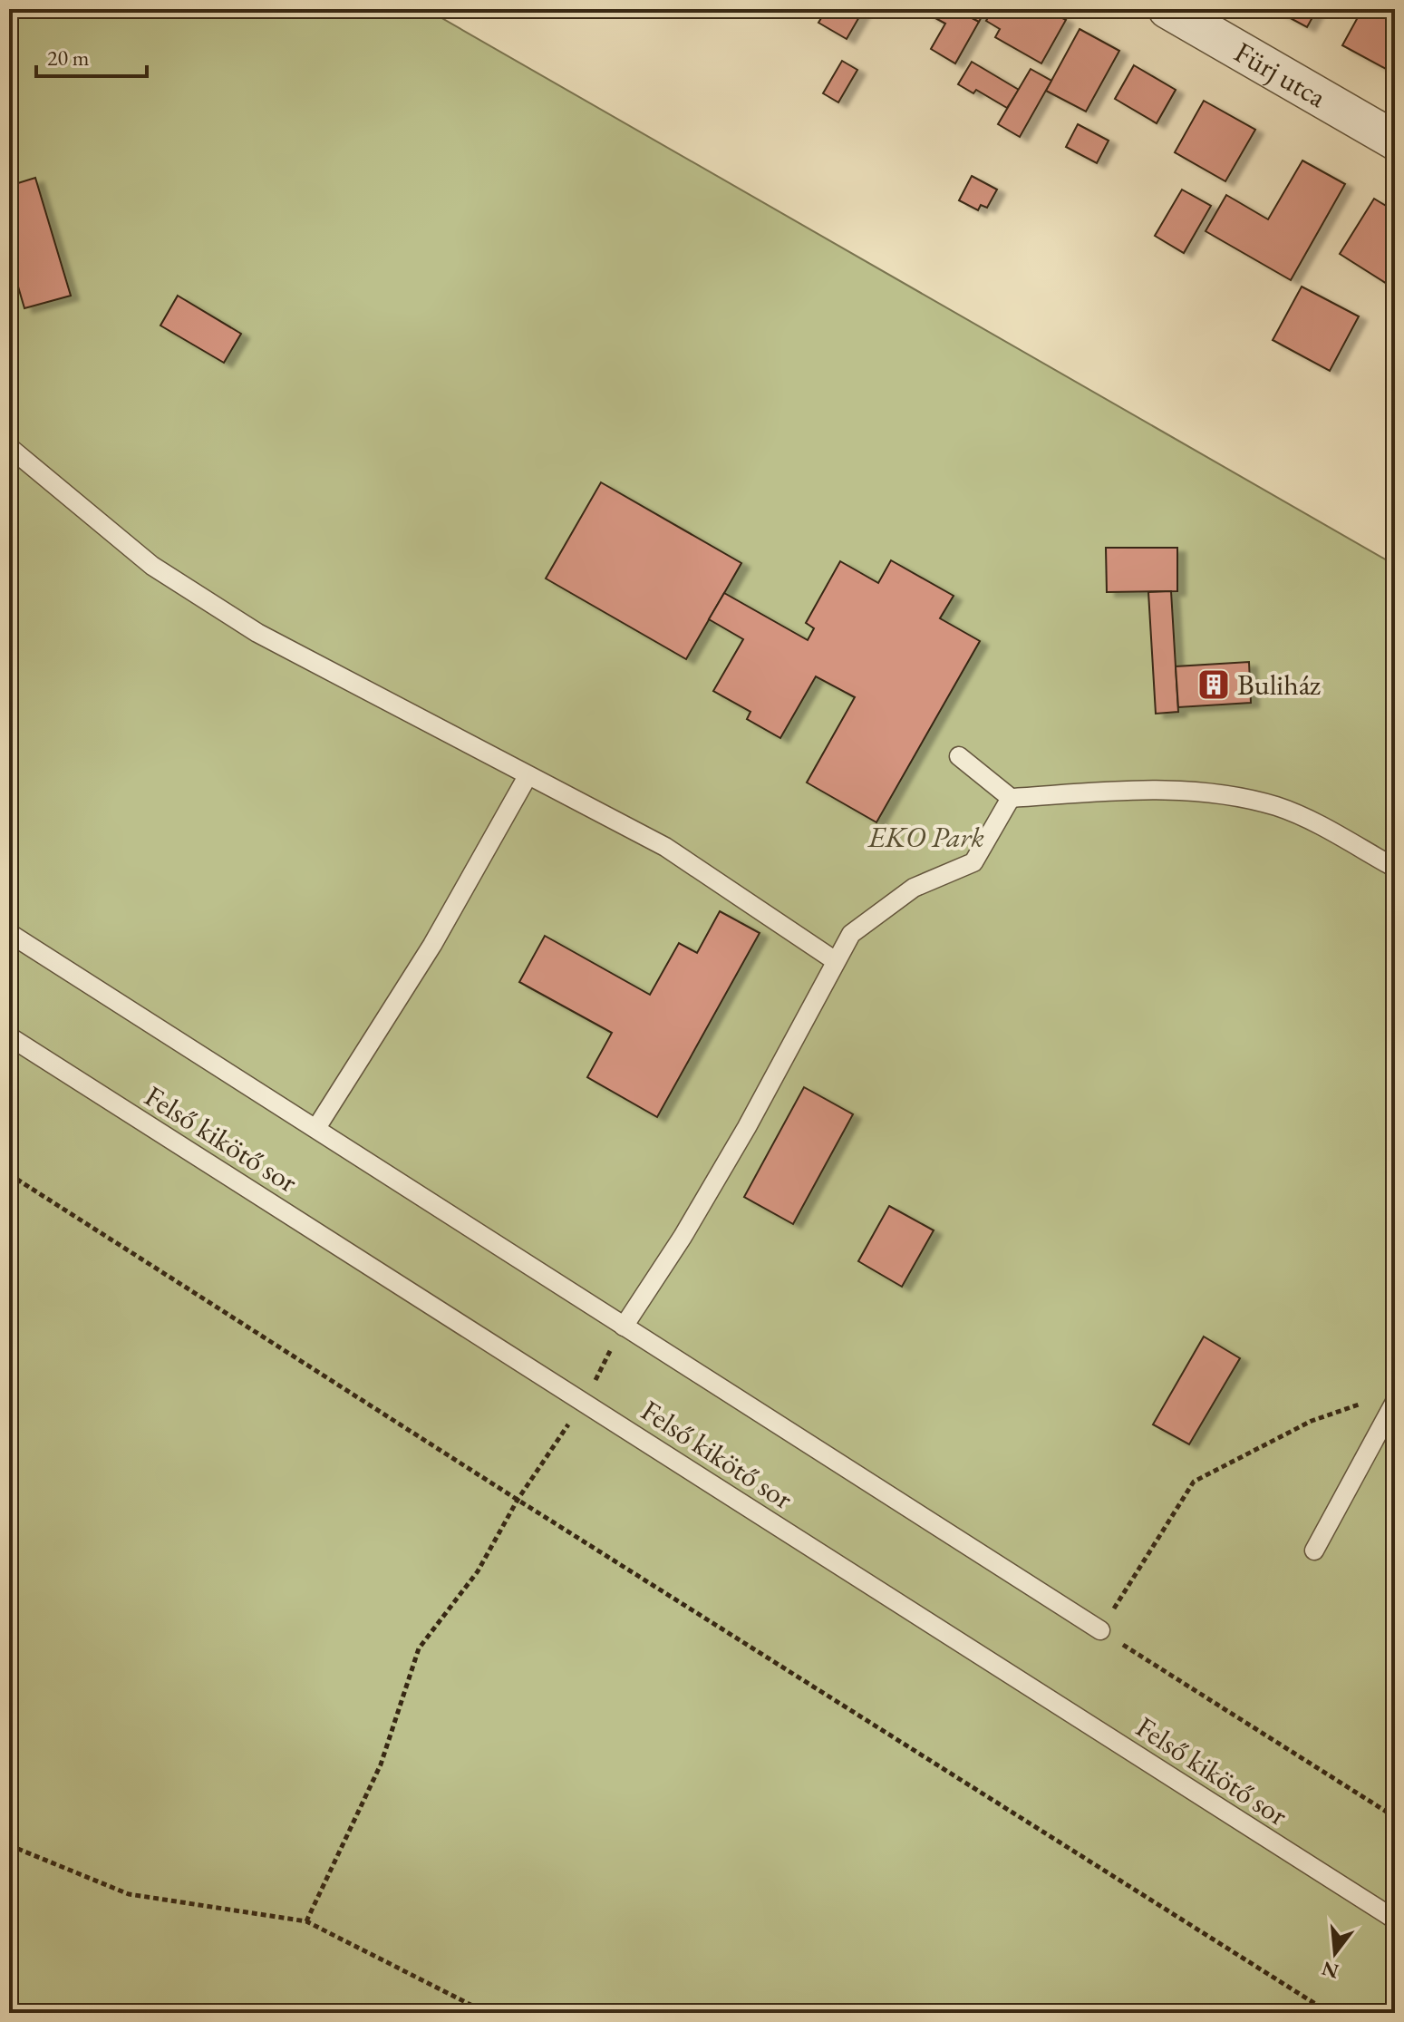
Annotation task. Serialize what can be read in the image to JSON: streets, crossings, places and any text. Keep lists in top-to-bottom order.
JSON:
{
  "streets": {
    "street": ["Fürj utca"],
    "lane": ["Felső kikötő sor"]
  },
  "parks": ["EKO Park"],
  "places": {
    "building": ["Buliház"]
  },
  "scale_bar": "20 m",
  "north": "bottom"
}
